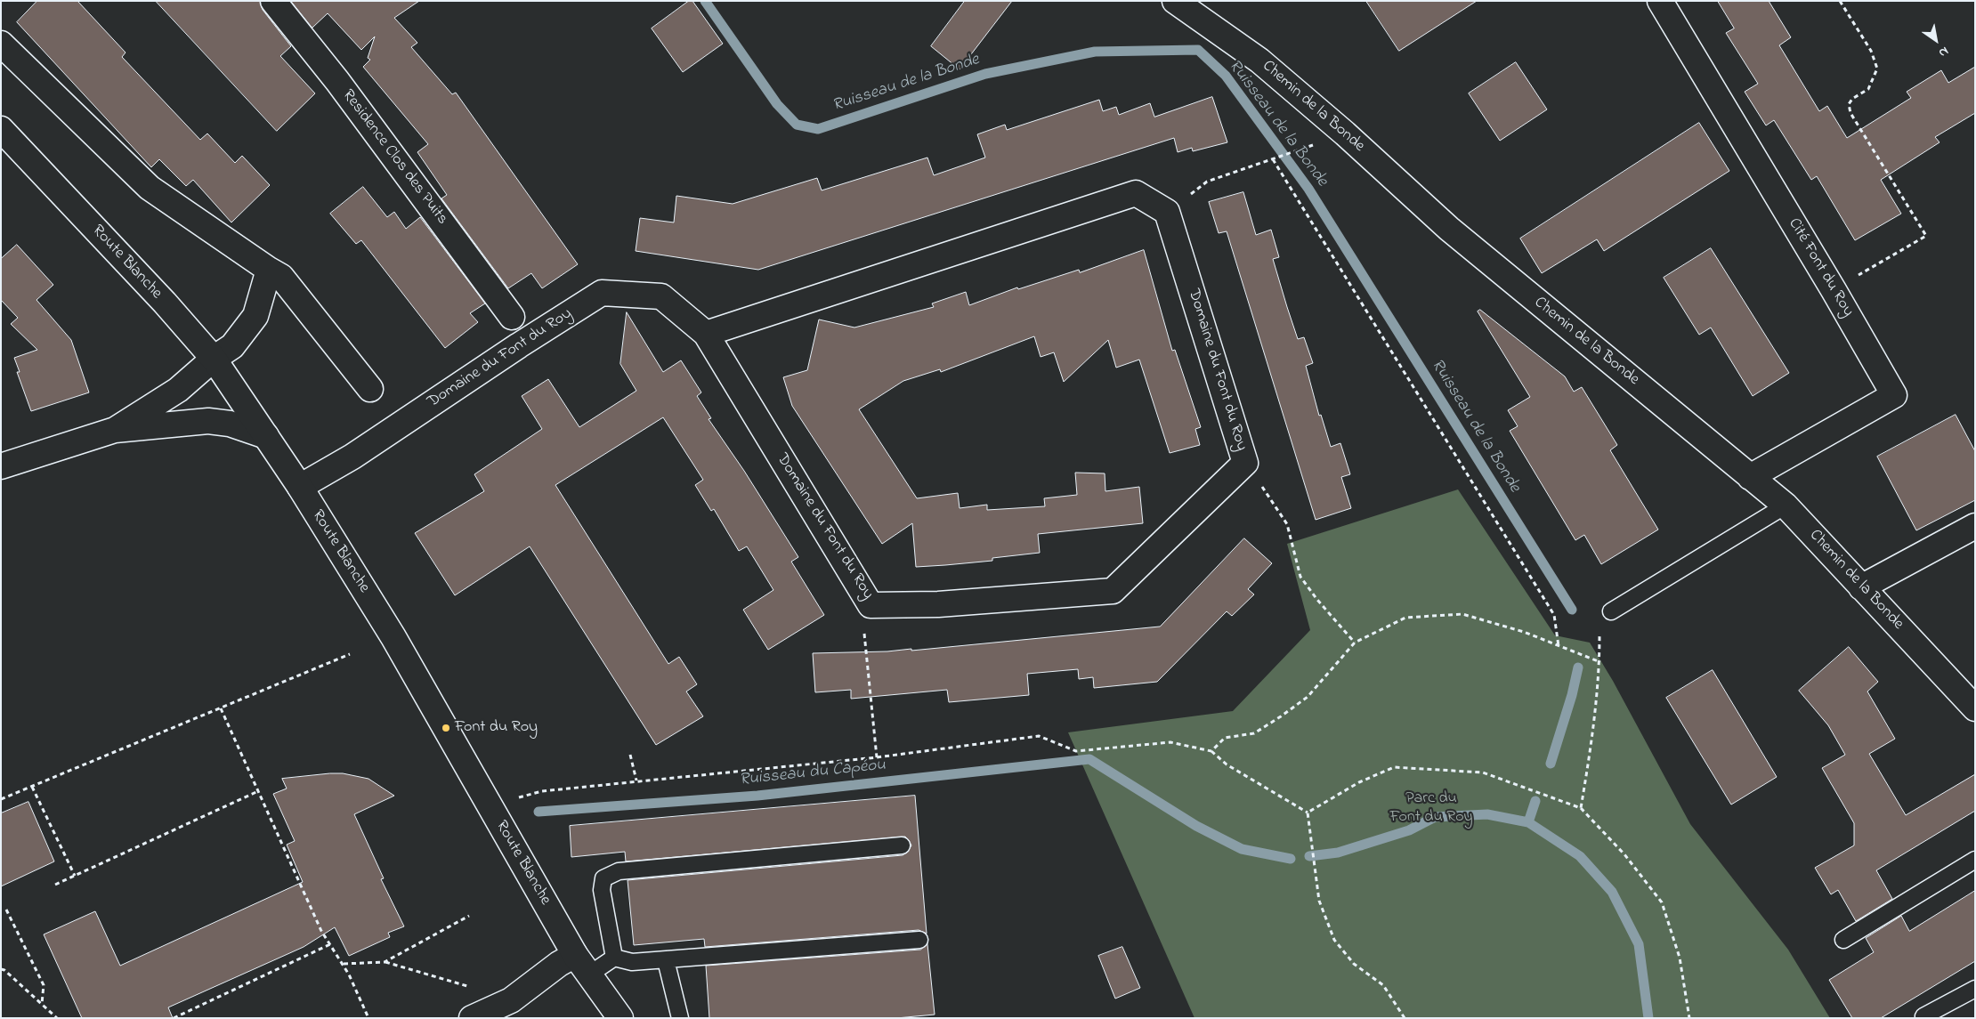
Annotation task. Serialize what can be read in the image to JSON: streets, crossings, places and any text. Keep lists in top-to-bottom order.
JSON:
{
  "streets": {
    "street": [
      "Chemin de la Bonde",
      "Residence Clos des Puits",
      "Route Blanche",
      "Cité Font du Roy",
      "Domaine du Font du Roy"
    ]
  },
  "crossings": [
    ["Chemin de la Bonde", "Cité Font du Roy"],
    ["Route Blanche", "Domaine du Font du Roy"]
  ],
  "water": ["Ruisseau de la Bonde", "Ruisseau du Capéou"],
  "parks": ["Parc du Font du Roy"],
  "places": ["Font du Roy"],
  "north": "bottom right"
}
